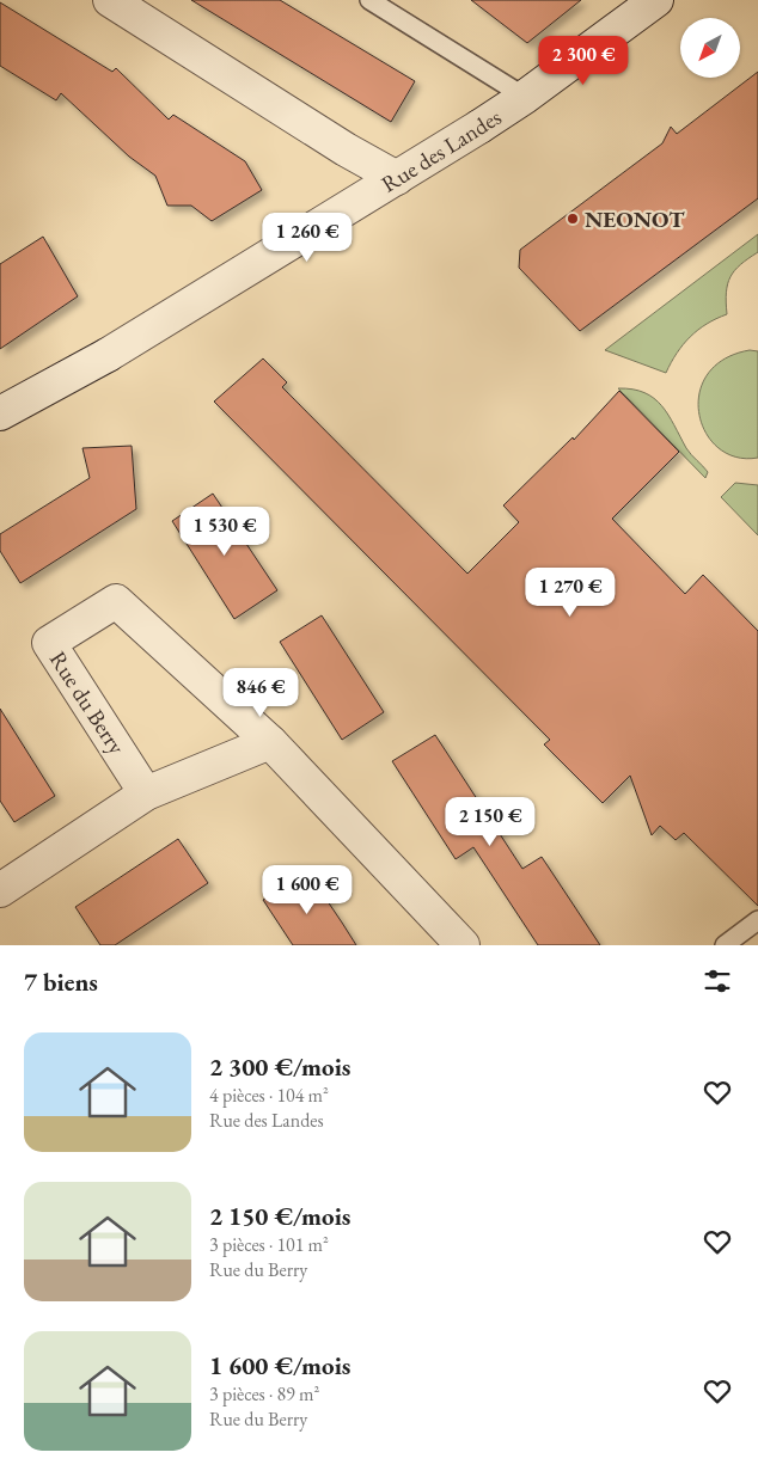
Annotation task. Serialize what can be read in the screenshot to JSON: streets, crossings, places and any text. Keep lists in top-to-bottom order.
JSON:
{
  "streets": {
    "street": ["Rue des Landes", "Rue du Berry"]
  },
  "places": ["NEONOT"],
  "north": "bottom left",
  "page": {
    "price": [
      "2 300 €",
      "1 260 €",
      "1 530 €",
      "1 270 €",
      "846 €",
      "2 150 €",
      "1 600 €"
    ],
    "heading": "7 biens",
    "list": [
      {
        "name": "2 300 €/mois",
        "note": "4 pièces · 104 m² · Rue des Landes"
      },
      {
        "name": "2 150 €/mois",
        "note": "3 pièces · 101 m² · Rue du Berry"
      },
      {
        "name": "1 600 €/mois",
        "note": "3 pièces · 89 m² · Rue du Berry"
      }
    ]
  }
}
